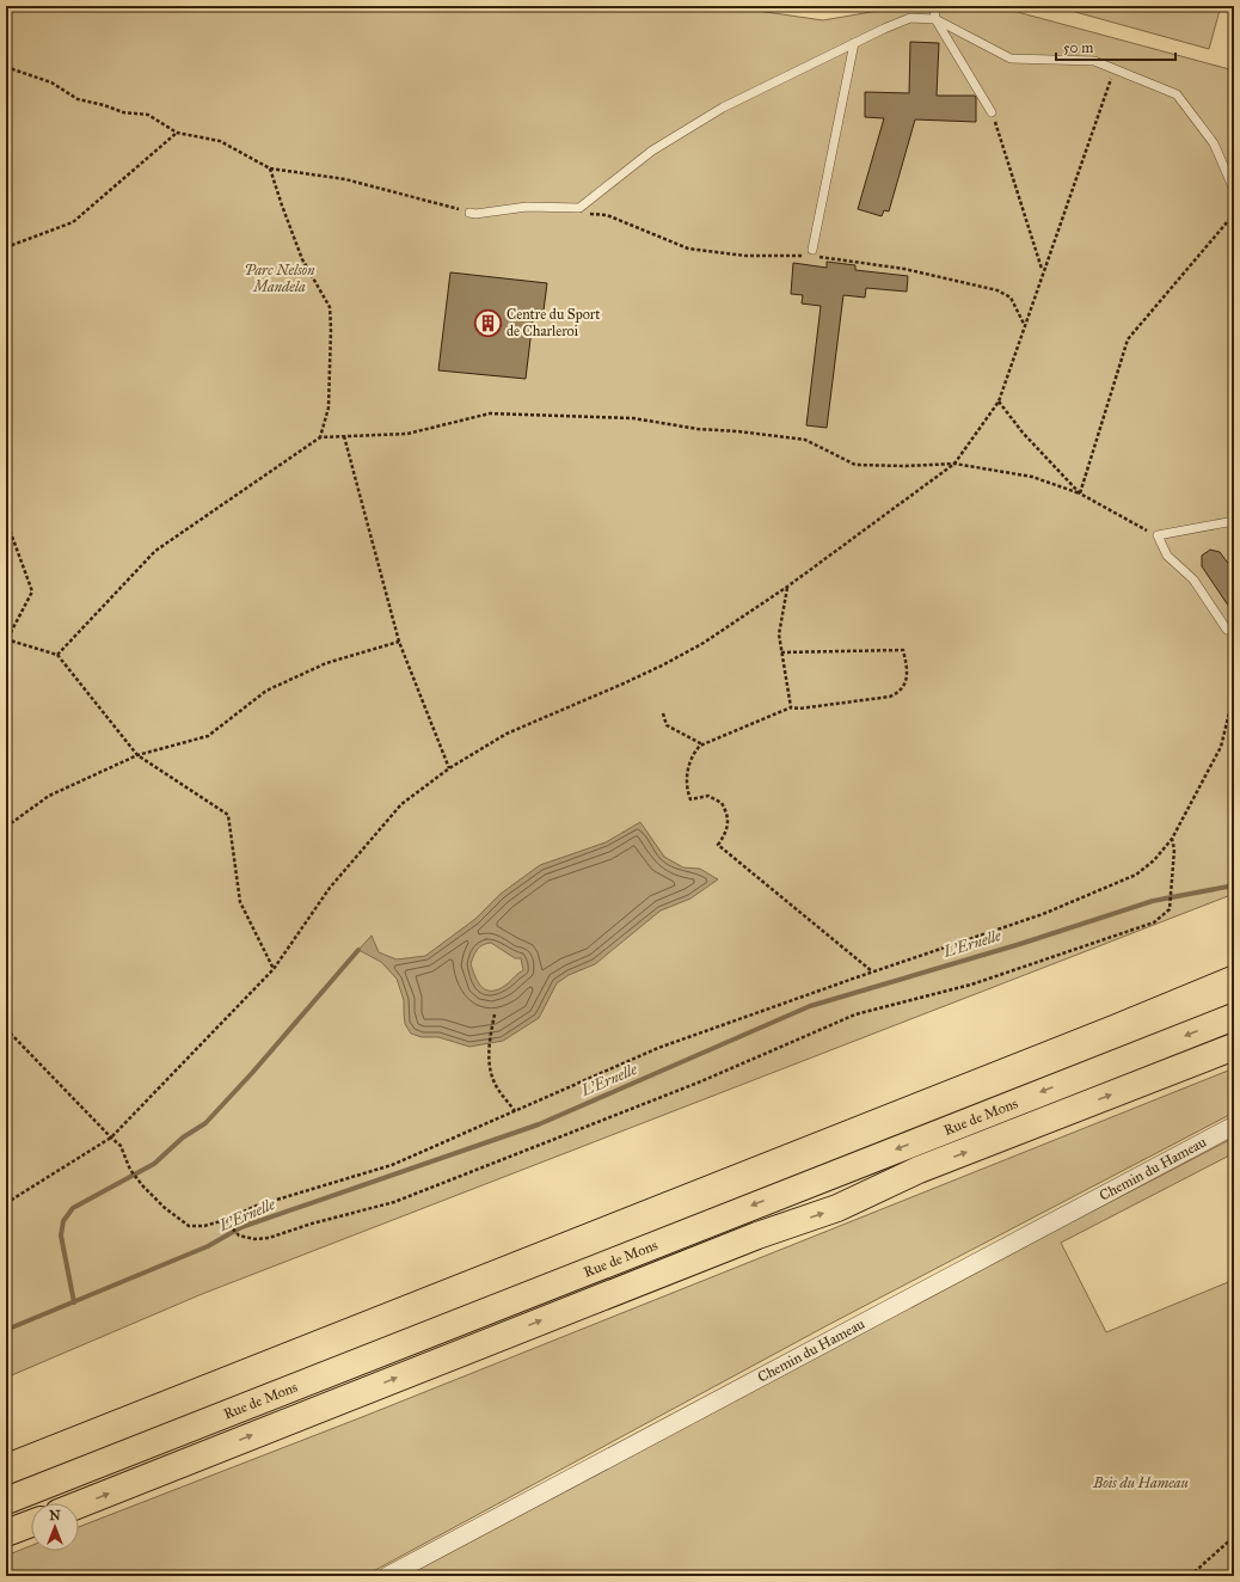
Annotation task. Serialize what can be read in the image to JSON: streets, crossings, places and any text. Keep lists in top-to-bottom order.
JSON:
{
  "streets": {
    "highway": ["Rue de Mons"],
    "street": ["Chemin du Hameau"]
  },
  "water": ["L'Ernelle"],
  "parks": ["Parc Nelson Mandela", "Bois du Hameau"],
  "places": {
    "building": ["Centre du Sport de Charleroi"]
  },
  "scale_bar": "50 m",
  "north": "top"
}
